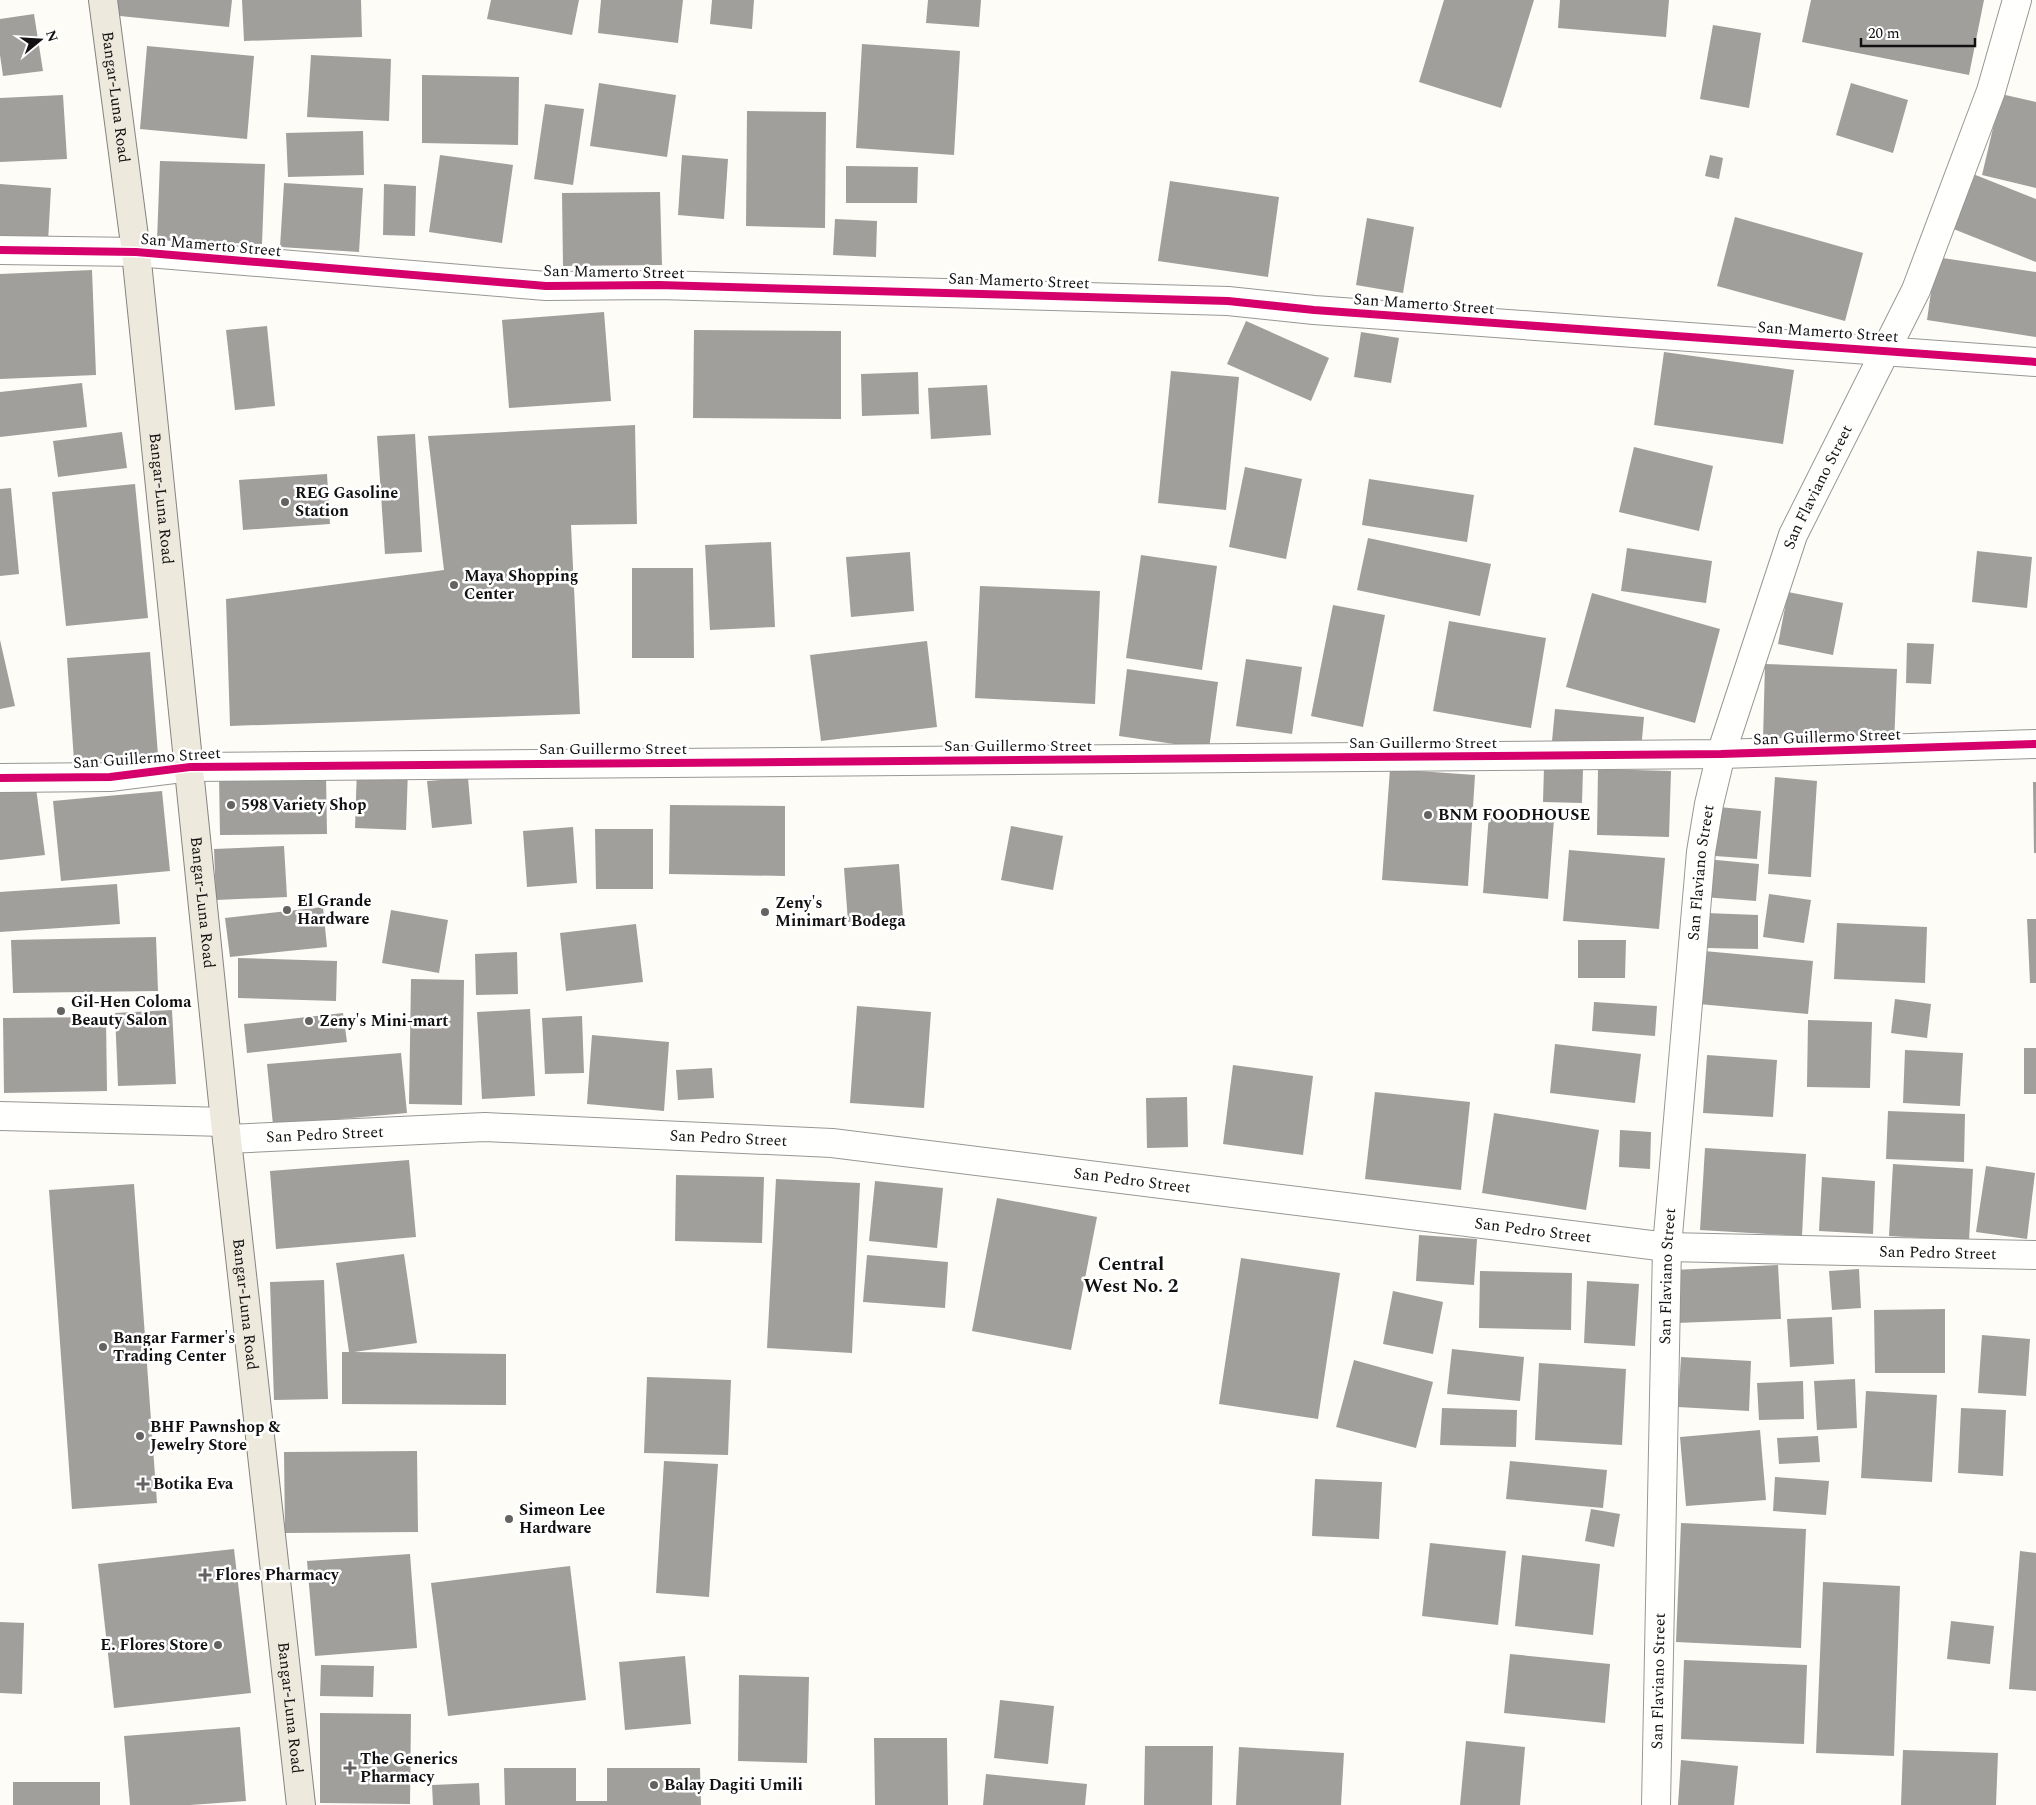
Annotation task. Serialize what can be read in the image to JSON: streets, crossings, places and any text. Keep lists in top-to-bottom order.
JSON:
{
  "streets": {
    "main road": ["Bangar-Luna Road"],
    "street": [
      "San Mamerto Street",
      "San Flaviano Street",
      "San Guillermo Street",
      "San Pedro Street"
    ]
  },
  "crossings": [
    ["Bangar-Luna Road", "San Mamerto Street"],
    ["Bangar-Luna Road", "San Guillermo Street"],
    ["Bangar-Luna Road", "San Pedro Street"],
    ["San Mamerto Street", "San Flaviano Street"],
    ["San Flaviano Street", "San Guillermo Street"],
    ["San Flaviano Street", "San Pedro Street"]
  ],
  "districts": ["Central West No. 2"],
  "places": {
    "other": [
      "REG Gasoline Station",
      "Maya Shopping Center",
      "598 Variety Shop",
      "BNM FOODHOUSE",
      "El Grande Hardware",
      "Zeny's Minimart Bodega",
      "Gil-Hen Coloma Beauty Salon",
      "Zeny's Mini-mart",
      "Bangar Farmer's Trading Center",
      "BHF Pawnshop & Jewelry Store",
      "Simeon Lee Hardware",
      "E. Flores Store",
      "Balay Dagiti Umili"
    ],
    "health": ["Botika Eva", "Flores Pharmacy", "The Generics Pharmacy"]
  },
  "scale_bar": "20 m",
  "north": "right"
}
